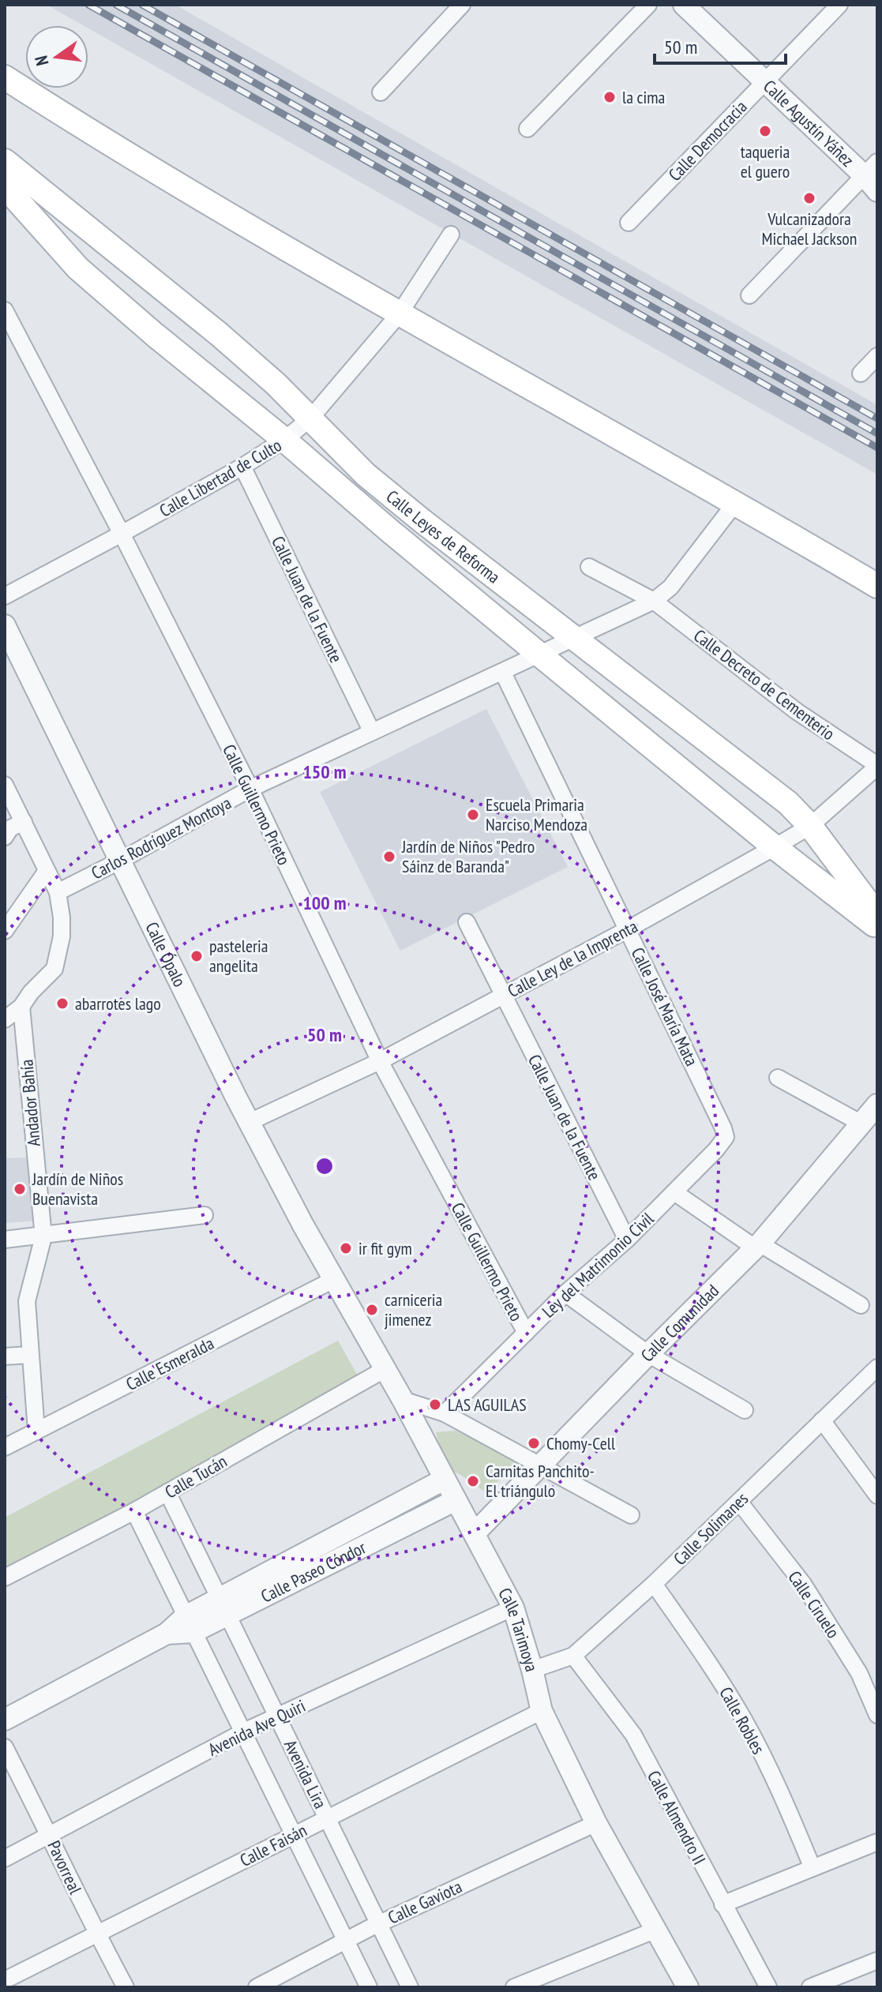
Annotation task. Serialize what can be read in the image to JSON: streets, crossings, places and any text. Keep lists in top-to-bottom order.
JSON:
{
  "streets": {
    "main road": ["Calle Leyes de Reforma"],
    "street": [
      "Calle Agustín Yáñez",
      "Calle Democracia",
      "Calle Libertad de Culto",
      "Calle Juan de la Fuente",
      "Calle Decreto de Cementerio",
      "Calle Guillermo Prieto",
      "Carlos Rodríguez Montoya",
      "Calle Ópalo",
      "Calle Ley de la Imprenta",
      "Calle José María Mata",
      "Andador Bahía",
      "Ley del Matrimonio Civil",
      "Calle Comunidad",
      "Calle Esmeralda",
      "Calle Tucán",
      "Calle Solimanes",
      "Calle Paseo Cóndor",
      "Calle Ciruelo",
      "Calle Tarimoya",
      "Calle Robles",
      "Avenida Ave Quiri",
      "Avenida Lira",
      "Calle Almendro II",
      "Calle Faisán",
      "Pavorreal",
      "Calle Gaviota"
    ]
  },
  "crossings": [
    ["Calle Agustín Yáñez", "Calle Democracia"],
    ["Calle Libertad de Culto", "Calle Leyes de Reforma"],
    ["Calle Libertad de Culto", "Calle Juan de la Fuente"],
    ["Calle Libertad de Culto", "Calle Guillermo Prieto"],
    ["Calle Leyes de Reforma", "Carlos Rodríguez Montoya"],
    ["Calle Leyes de Reforma", "Calle Ley de la Imprenta"],
    ["Calle Juan de la Fuente", "Carlos Rodríguez Montoya"],
    ["Calle Juan de la Fuente", "Calle Ley de la Imprenta"],
    ["Calle Juan de la Fuente", "Ley del Matrimonio Civil"],
    ["Calle Decreto de Cementerio", "Carlos Rodríguez Montoya"],
    ["Calle Decreto de Cementerio", "Calle Ley de la Imprenta"],
    ["Calle Guillermo Prieto", "Carlos Rodríguez Montoya"],
    ["Calle Guillermo Prieto", "Calle Ley de la Imprenta"],
    ["Calle Guillermo Prieto", "Ley del Matrimonio Civil"],
    ["Carlos Rodríguez Montoya", "Calle Ópalo"],
    ["Carlos Rodríguez Montoya", "Calle José María Mata"],
    ["Calle Ópalo", "Calle Ley de la Imprenta"],
    ["Calle Ópalo", "Calle Esmeralda"],
    ["Calle Ópalo", "Calle Tarimoya"],
    ["Calle Ley de la Imprenta", "Calle José María Mata"],
    ["Calle José María Mata", "Ley del Matrimonio Civil"],
    ["Andador Bahía", "Calle Esmeralda"],
    ["Calle Comunidad", "Calle Tarimoya"],
    ["Calle Esmeralda", "Calle Tarimoya"],
    ["Calle Tucán", "Calle Tarimoya"],
    ["Calle Tucán", "Avenida Lira"],
    ["Calle Solimanes", "Calle Ciruelo"],
    ["Calle Solimanes", "Calle Tarimoya"],
    ["Calle Solimanes", "Calle Robles"],
    ["Calle Solimanes", "Calle Almendro II"],
    ["Calle Paseo Cóndor", "Calle Tarimoya"],
    ["Calle Paseo Cóndor", "Avenida Lira"],
    ["Calle Tarimoya", "Avenida Ave Quiri"],
    ["Calle Tarimoya", "Calle Faisán"],
    ["Calle Tarimoya", "Calle Gaviota"],
    ["Avenida Ave Quiri", "Avenida Lira"],
    ["Avenida Ave Quiri", "Pavorreal"],
    ["Avenida Lira", "Calle Faisán"],
    ["Avenida Lira", "Calle Gaviota"],
    ["Calle Faisán", "Pavorreal"]
  ],
  "places": [
    "la cima",
    "taqueria el guero",
    "Vulcanizadora Michael Jackson",
    "Escuela Primaria Narciso Mendoza",
    "Jardín de Niños \"Pedro Sáinz de Baranda\"",
    "pasteleria angelita",
    "abarrotes lago",
    "Jardín de Niños Buenavista",
    "ir fit gym",
    "carniceria jimenez",
    "LAS AGUILAS",
    "Chomy-Cell",
    "Carnitas Panchito- El triángulo"
  ],
  "scale_bar": "50 m",
  "north": "left",
  "rings": ["150 m", "100 m", "50 m"]
}
